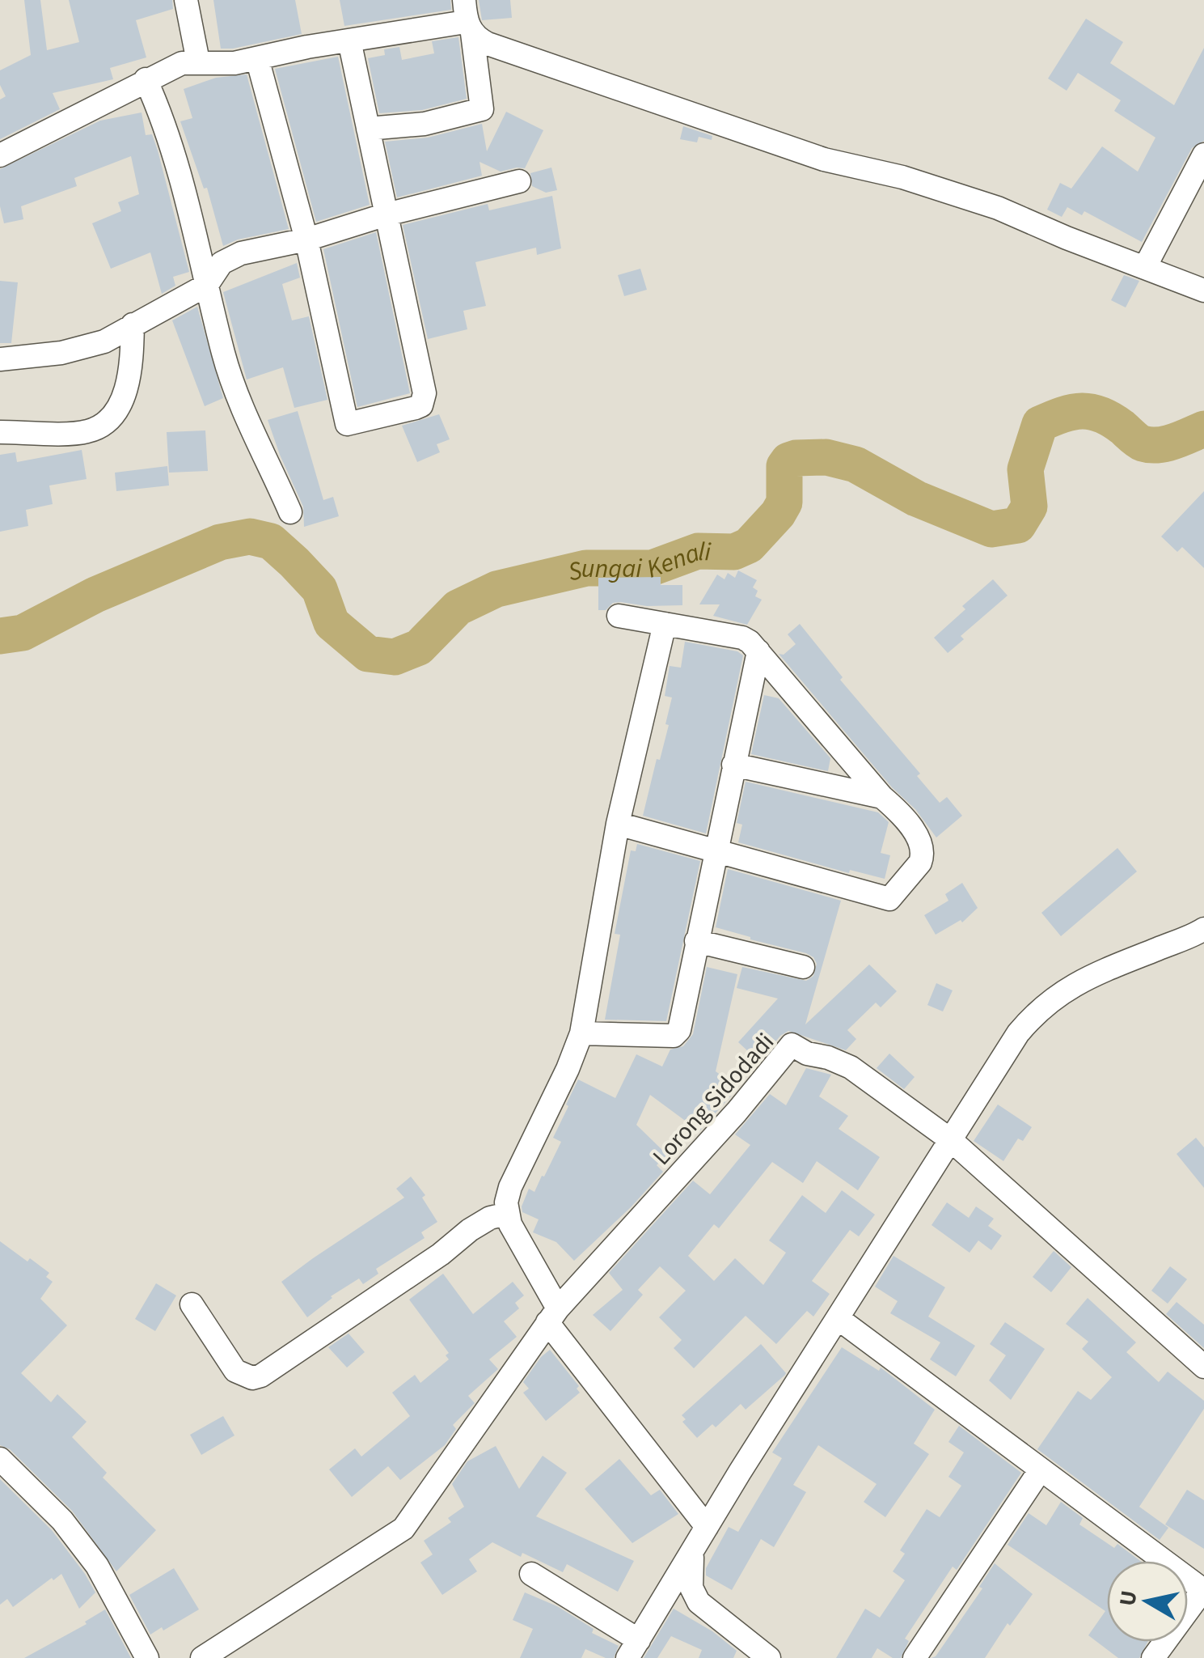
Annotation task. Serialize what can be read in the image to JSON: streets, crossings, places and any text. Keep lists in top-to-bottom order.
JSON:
{
  "streets": {
    "street": ["Lorong Sidodadi"]
  },
  "water": ["Sungai Kenali"],
  "north": "left"
}
